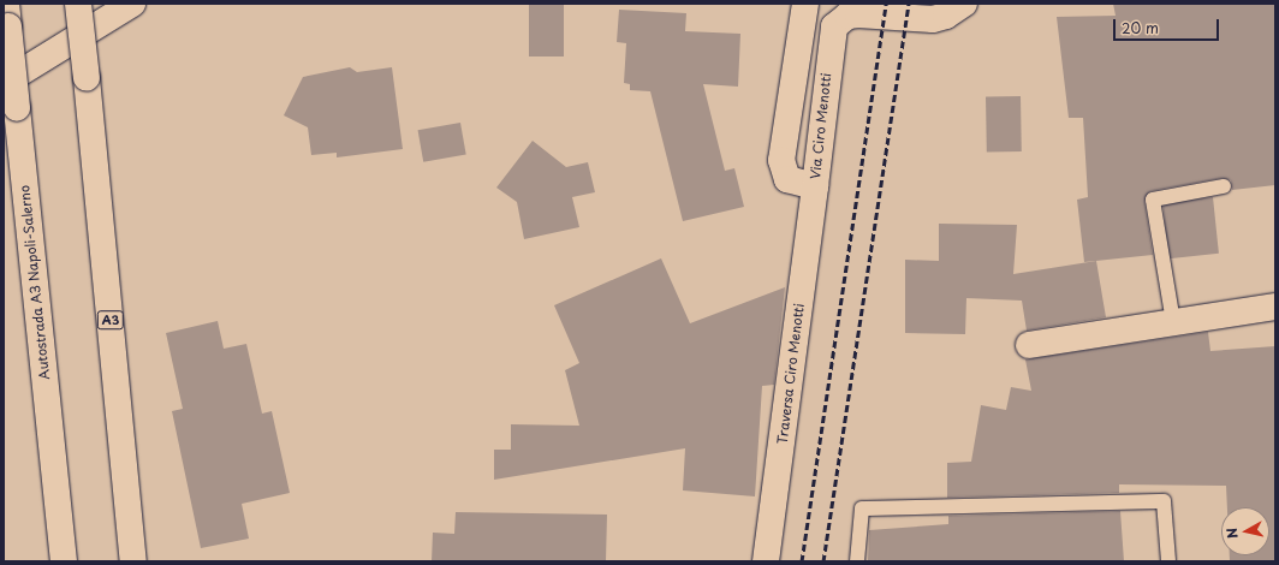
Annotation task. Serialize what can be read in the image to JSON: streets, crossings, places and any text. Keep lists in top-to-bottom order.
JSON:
{
  "streets": {
    "main road": [
      "Via Ciro Menotti",
      "Autostrada A3 Napoli-Salerno",
      "A3",
      "Traversa Ciro Menotti"
    ]
  },
  "crossings": [
    ["Via Ciro Menotti", "Traversa Ciro Menotti"]
  ],
  "scale_bar": "20 m",
  "north": "left"
}
